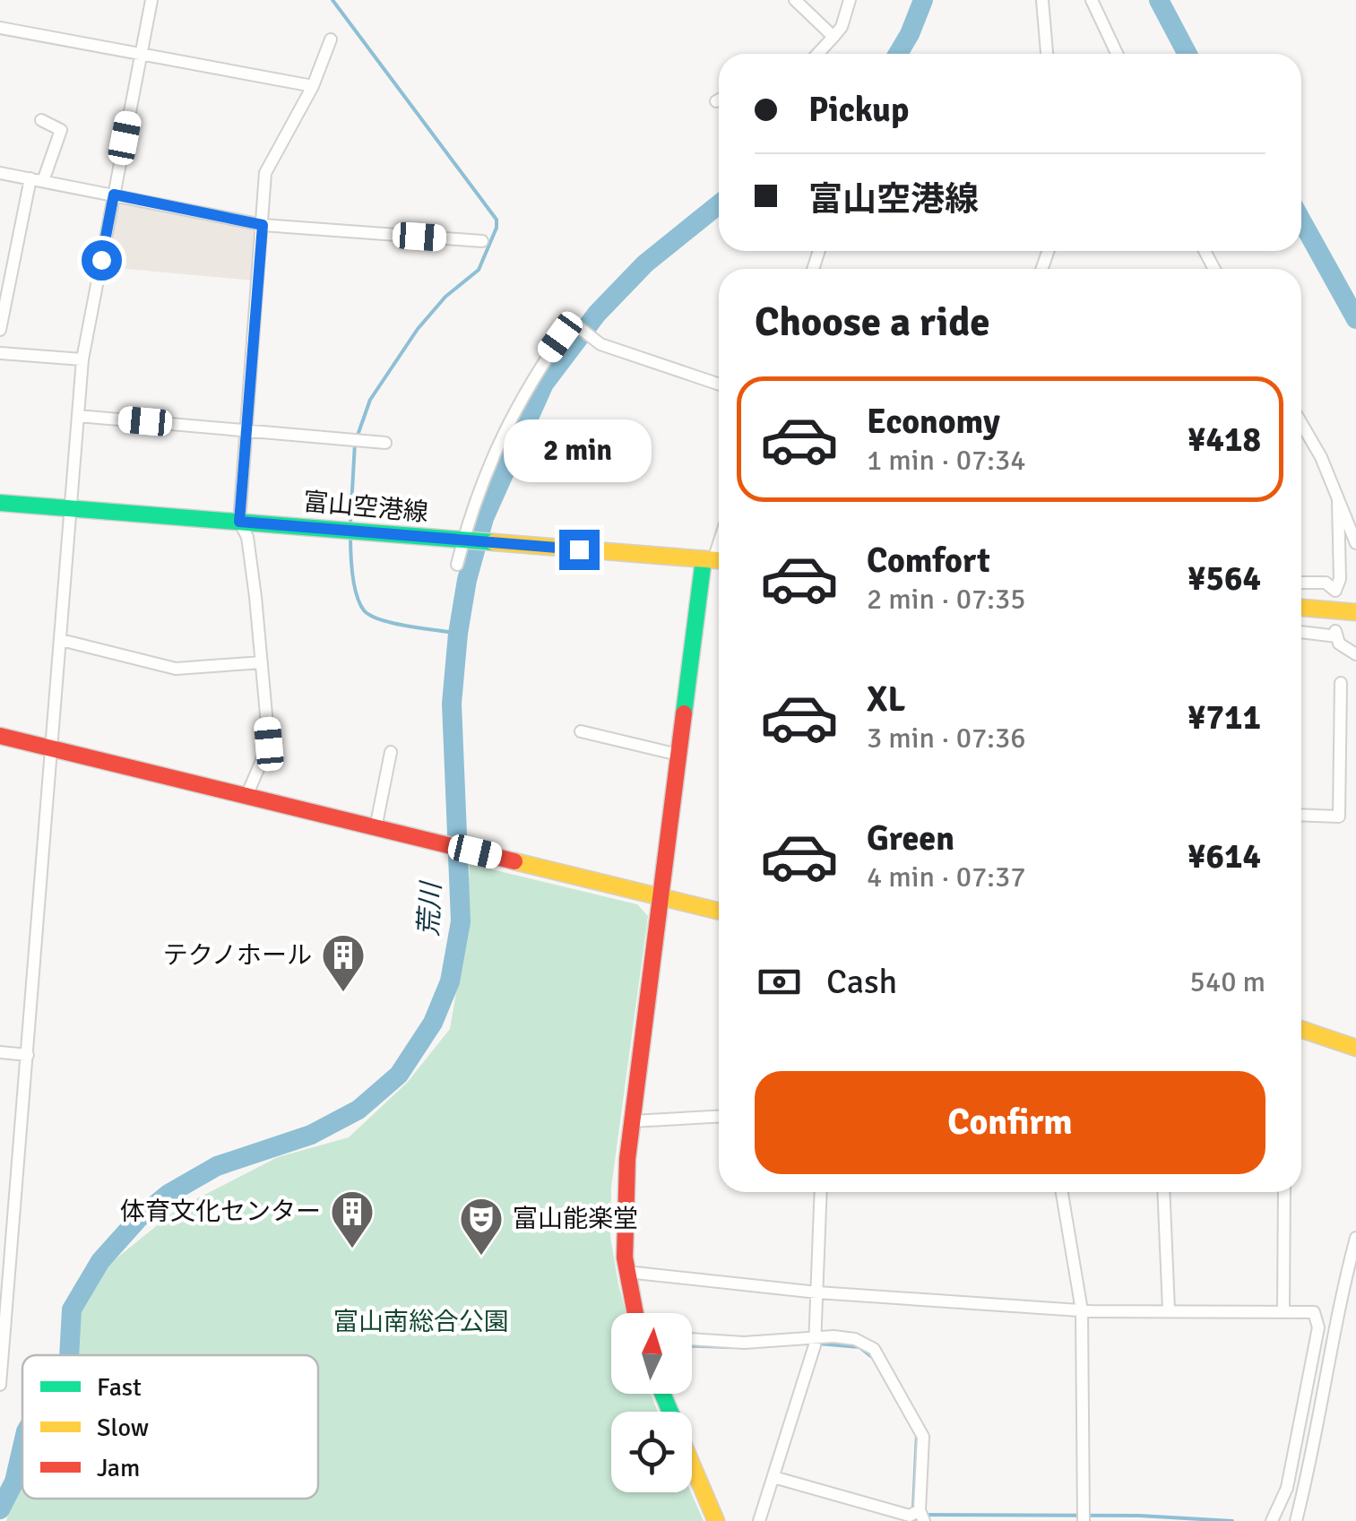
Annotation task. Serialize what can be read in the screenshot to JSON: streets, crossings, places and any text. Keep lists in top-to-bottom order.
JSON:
{
  "streets": {
    "street": ["富山空港線"]
  },
  "water": ["荒川"],
  "parks": ["富山南総合公園"],
  "places": {
    "building": ["テクノホール", "体育文化センター"],
    "theatre": ["富山能楽堂"]
  },
  "legend": ["Fast", "Slow", "Jam"],
  "north": "top",
  "page": {
    "banner": ["Pickup", "富山空港線"],
    "heading": "Choose a ride",
    "list": [
      {
        "name": "Economy",
        "note": "1 min · 07:34",
        "value": "¥418"
      },
      {
        "name": "Comfort",
        "note": "2 min · 07:35",
        "value": "¥564"
      },
      {
        "name": "XL",
        "note": "3 min · 07:36",
        "value": "¥711"
      },
      {
        "name": "Green",
        "note": "4 min · 07:37",
        "value": "¥614"
      }
    ],
    "bubble": "2 min",
    "pay": ["Cash", "540 m"],
    "buttons": "Confirm"
  }
}
